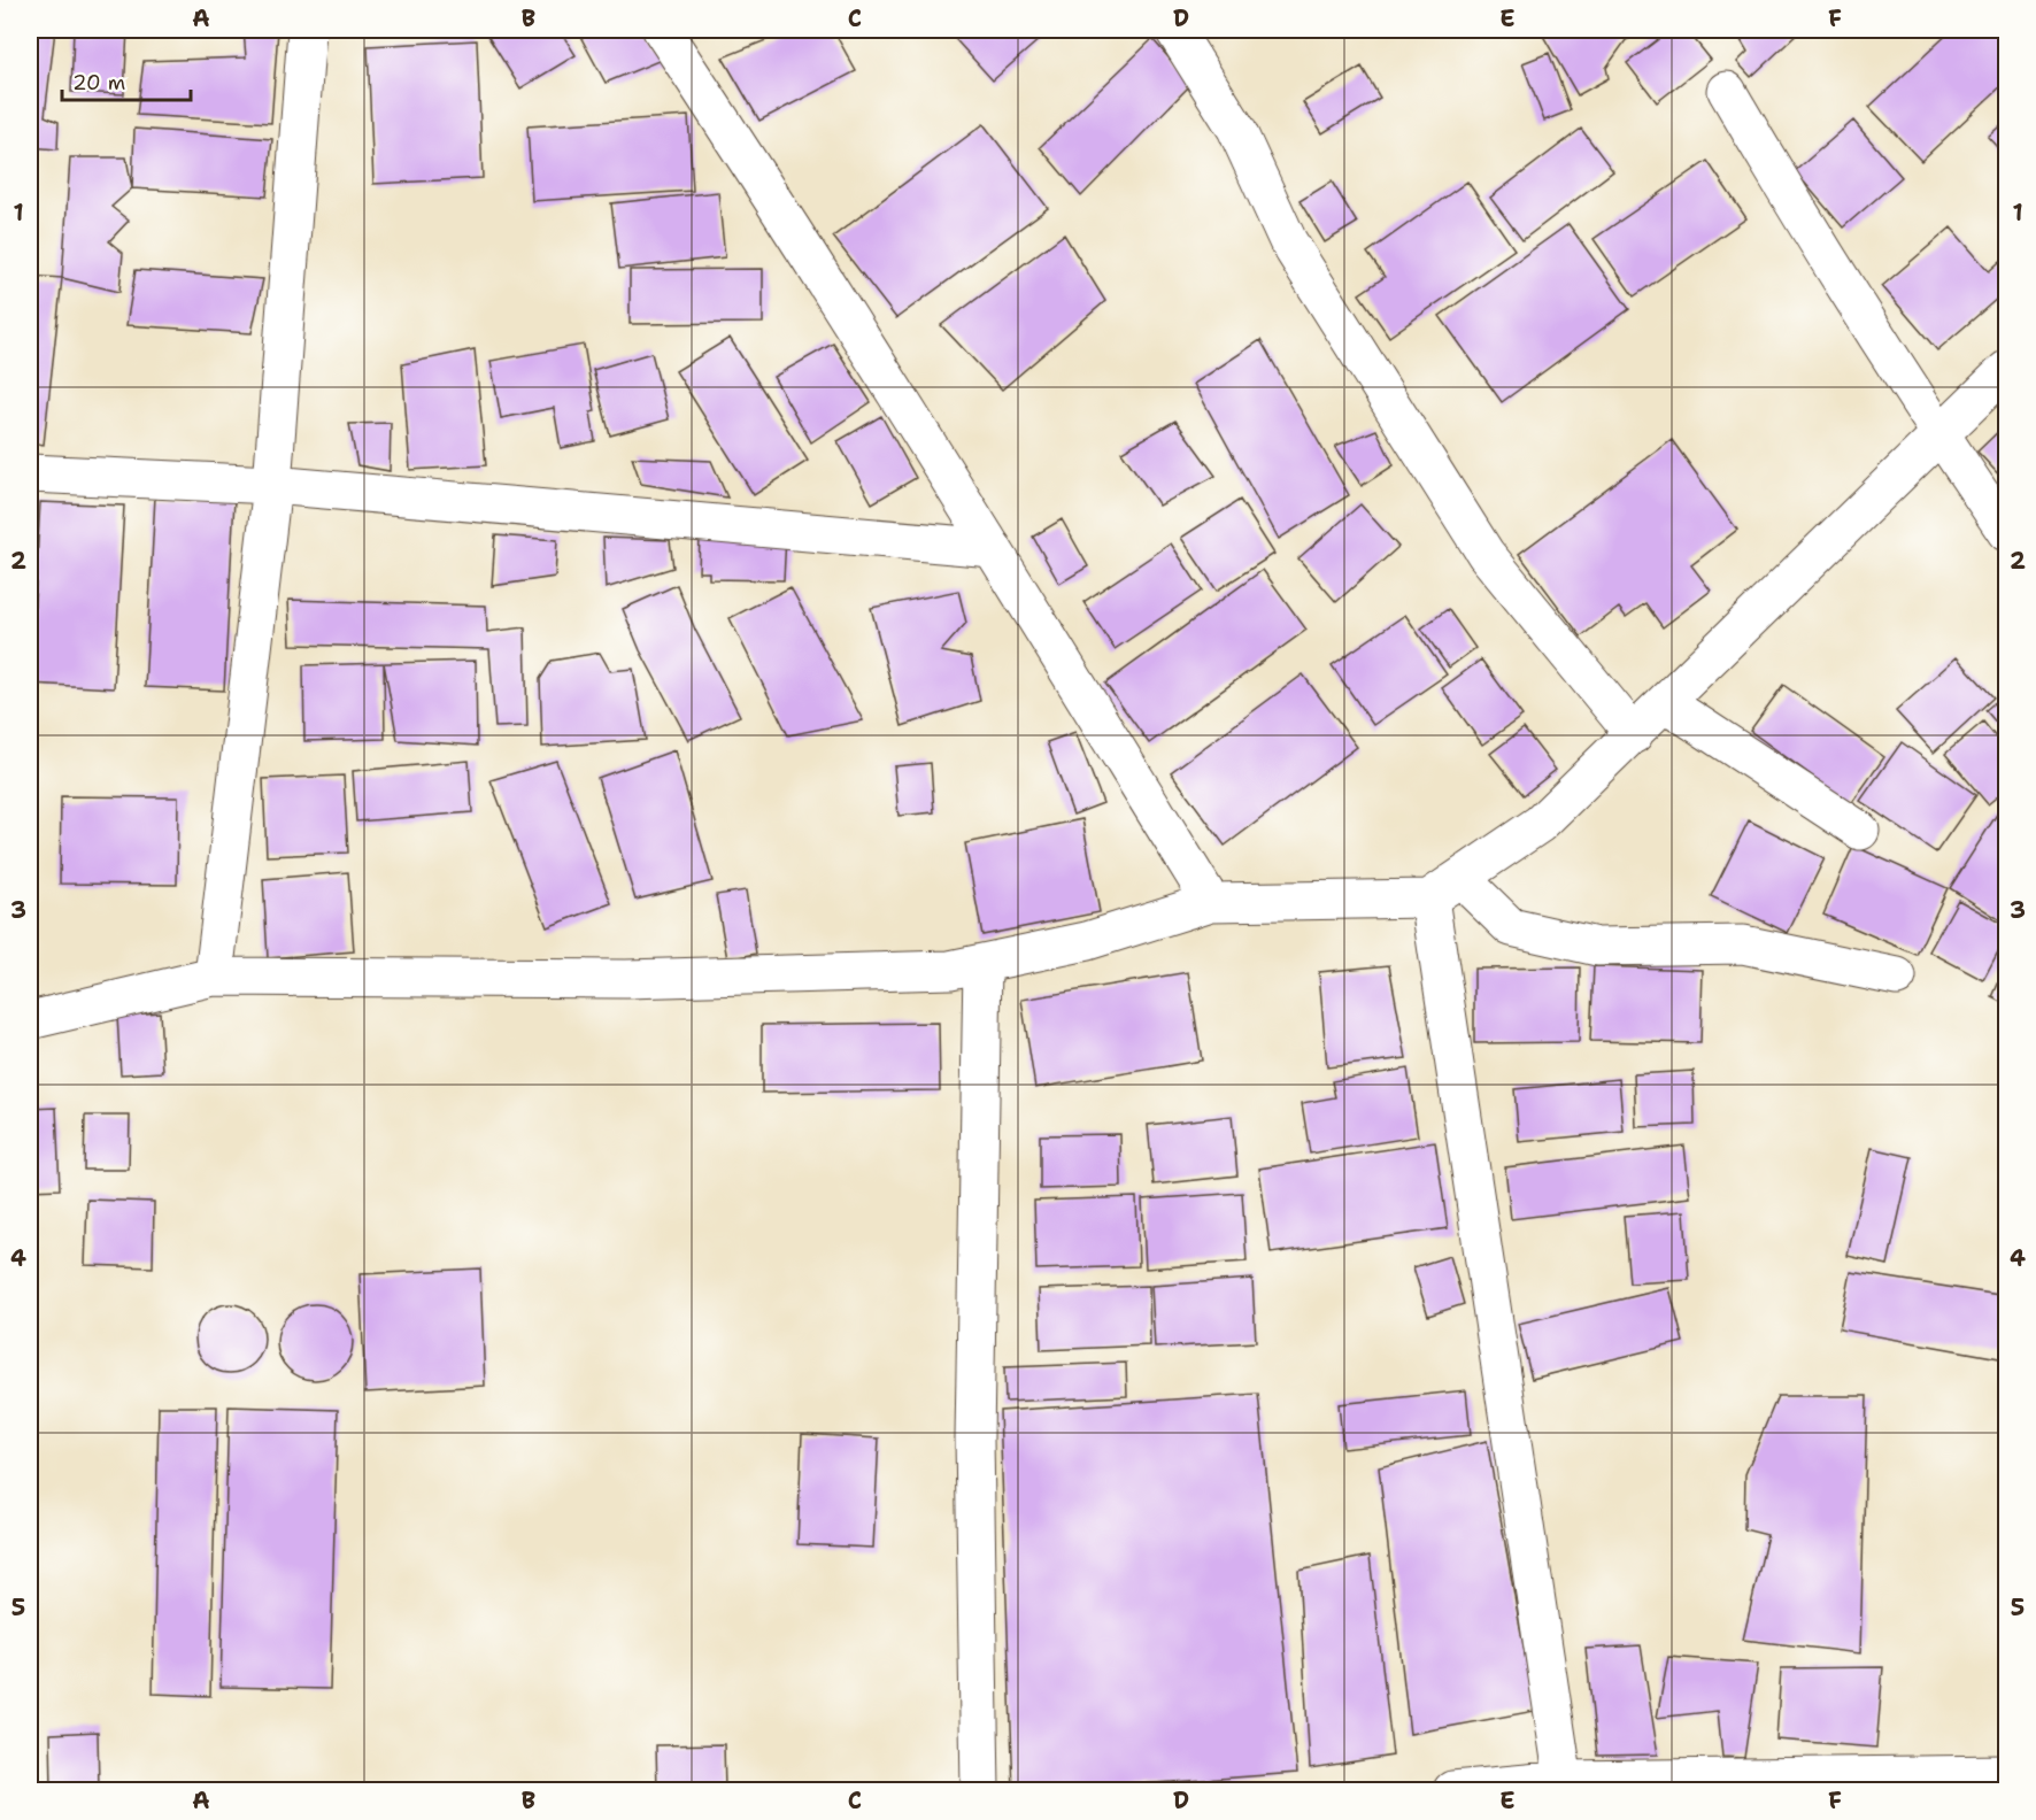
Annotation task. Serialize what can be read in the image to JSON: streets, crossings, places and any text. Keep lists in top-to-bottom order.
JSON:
{
  "scale_bar": "20 m",
  "grid": {
    "columns": [
      "A",
      "B",
      "C",
      "D",
      "E",
      "F"
    ],
    "rows": [
      "1",
      "2",
      "3",
      "4",
      "5"
    ]
  }
}
